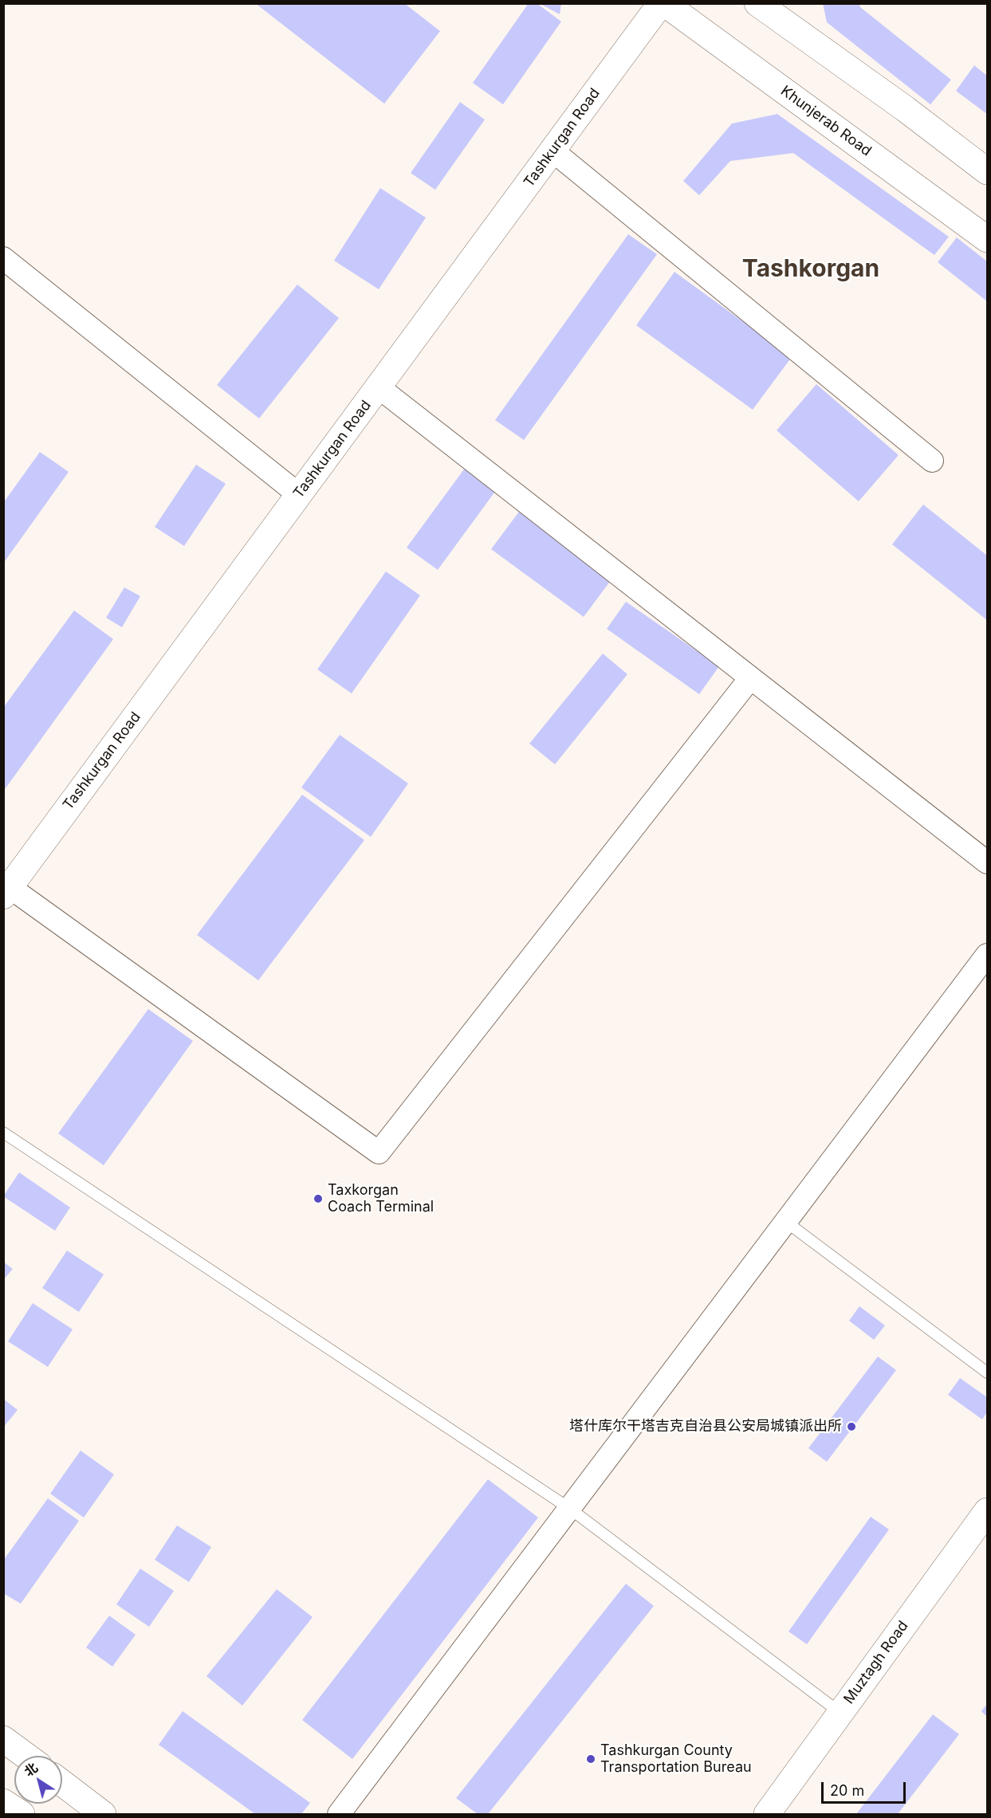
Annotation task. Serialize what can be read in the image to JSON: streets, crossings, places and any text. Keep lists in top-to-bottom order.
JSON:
{
  "streets": {
    "main road": ["Khunjerab Road", "Tashkurgan Road", "Muztagh Road"]
  },
  "crossings": [
    ["Khunjerab Road", "Tashkurgan Road"]
  ],
  "districts": ["Tashkorgan"],
  "places": ["Taxkorgan Coach Terminal", "塔什库尔干塔吉克自治县公安局城镇派出所", "Tashkurgan County Transportation Bureau"],
  "scale_bar": "20 m",
  "north": "top left"
}
